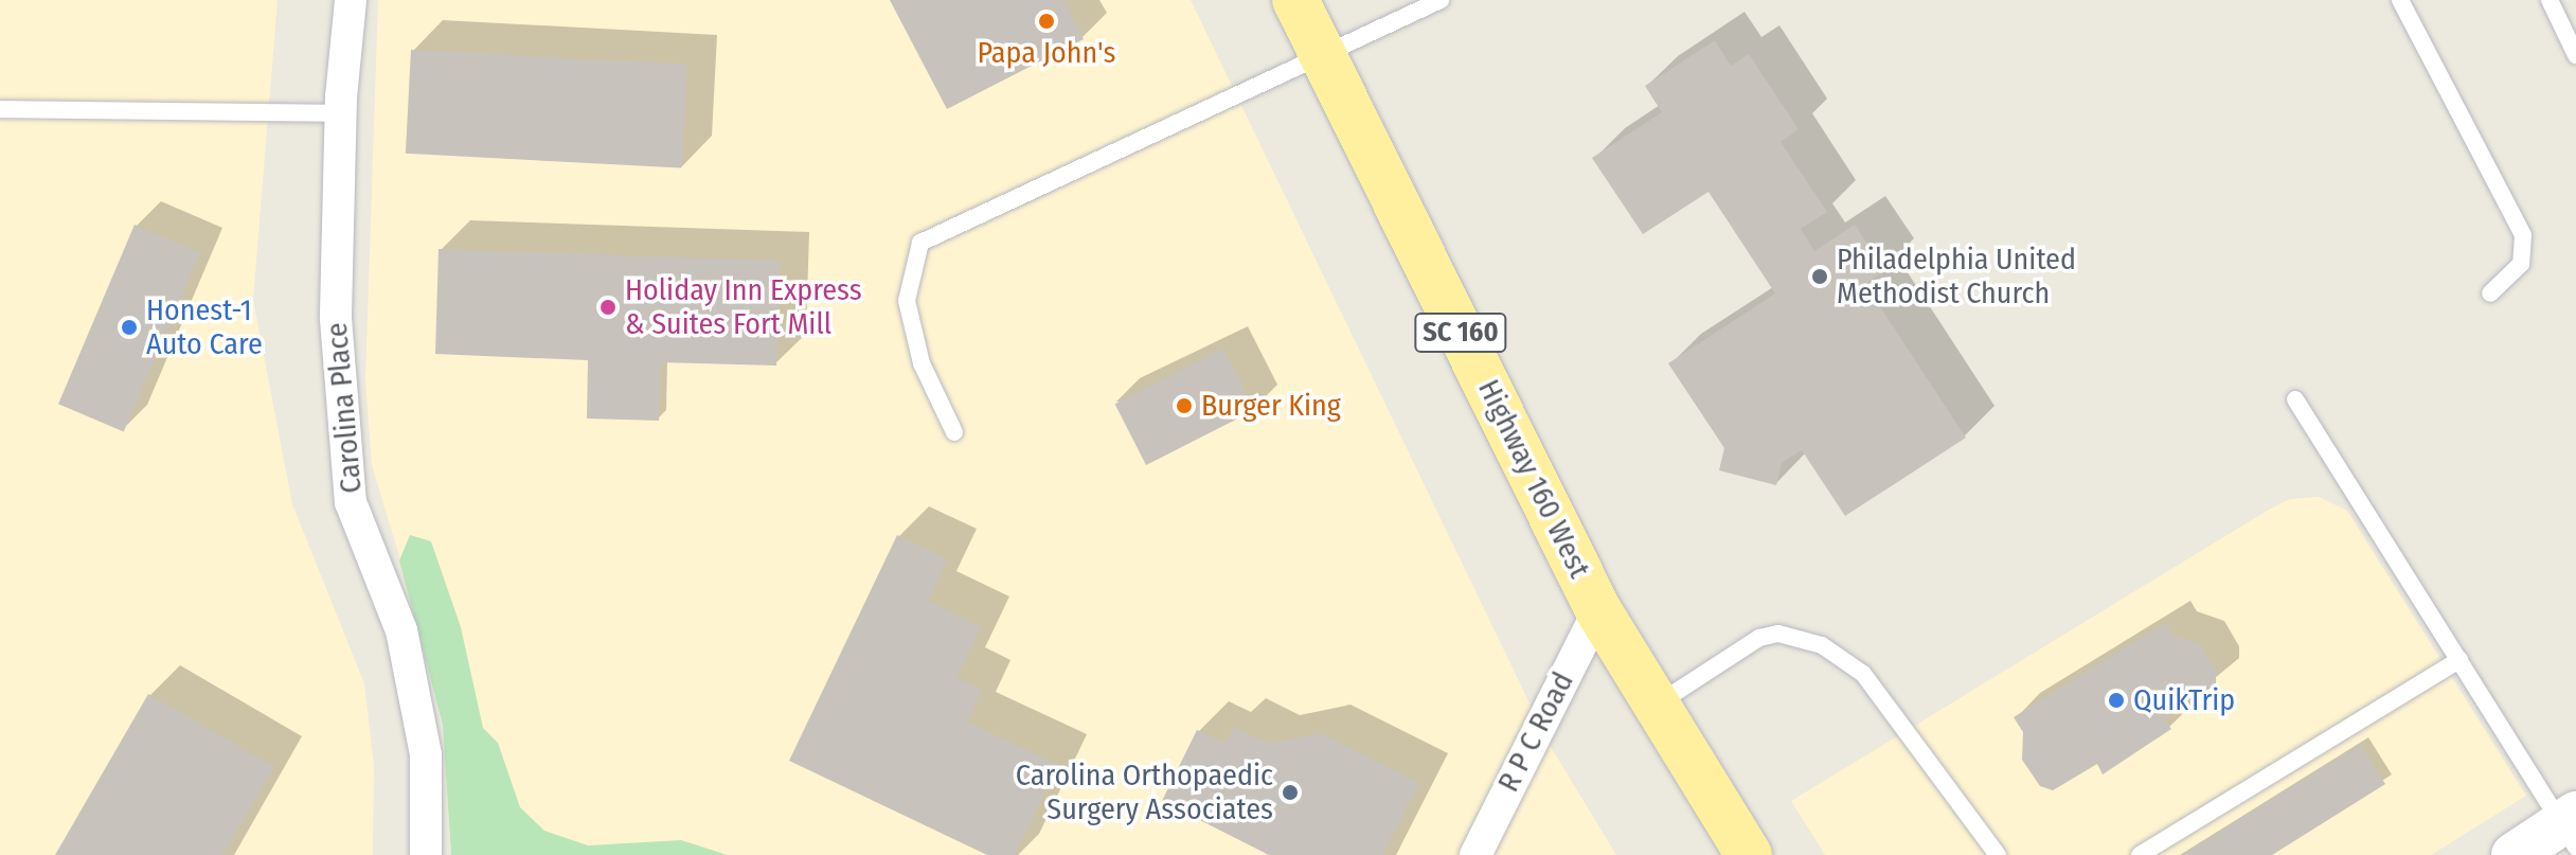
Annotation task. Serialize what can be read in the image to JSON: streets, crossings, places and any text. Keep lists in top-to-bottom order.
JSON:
{
  "streets": {
    "main road": ["SC 160", "Highway 160 West"],
    "street": ["Carolina Place", "R P C Road"]
  },
  "crossings": [
    ["Highway 160 West", "R P C Road"]
  ],
  "places": [
    "Papa John's",
    "Philadelphia United Methodist Church",
    "Holiday Inn Express & Suites Fort Mill",
    "Honest-1 Auto Care",
    "Burger King",
    "QuikTrip",
    "Carolina Orthopaedic Surgery Associates"
  ]
}
